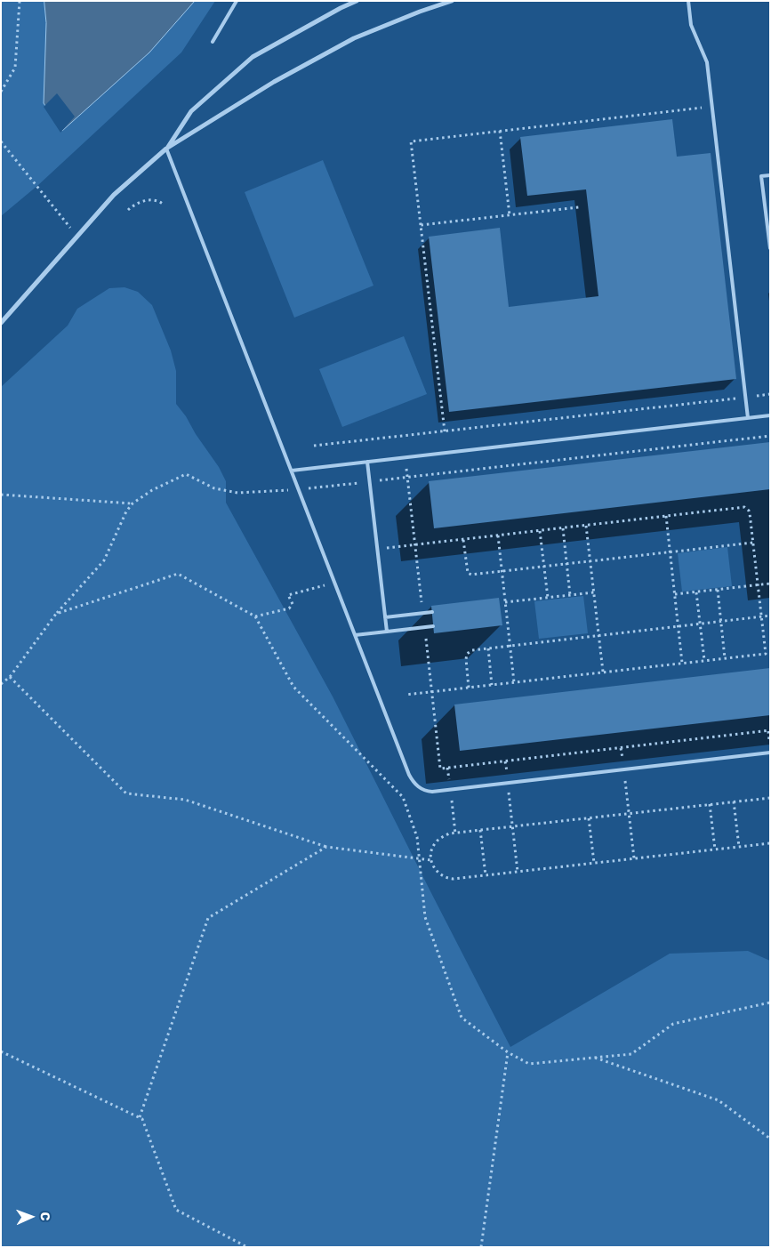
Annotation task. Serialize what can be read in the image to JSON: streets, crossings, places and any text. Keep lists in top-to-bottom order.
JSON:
{
  "north": "right"
}
